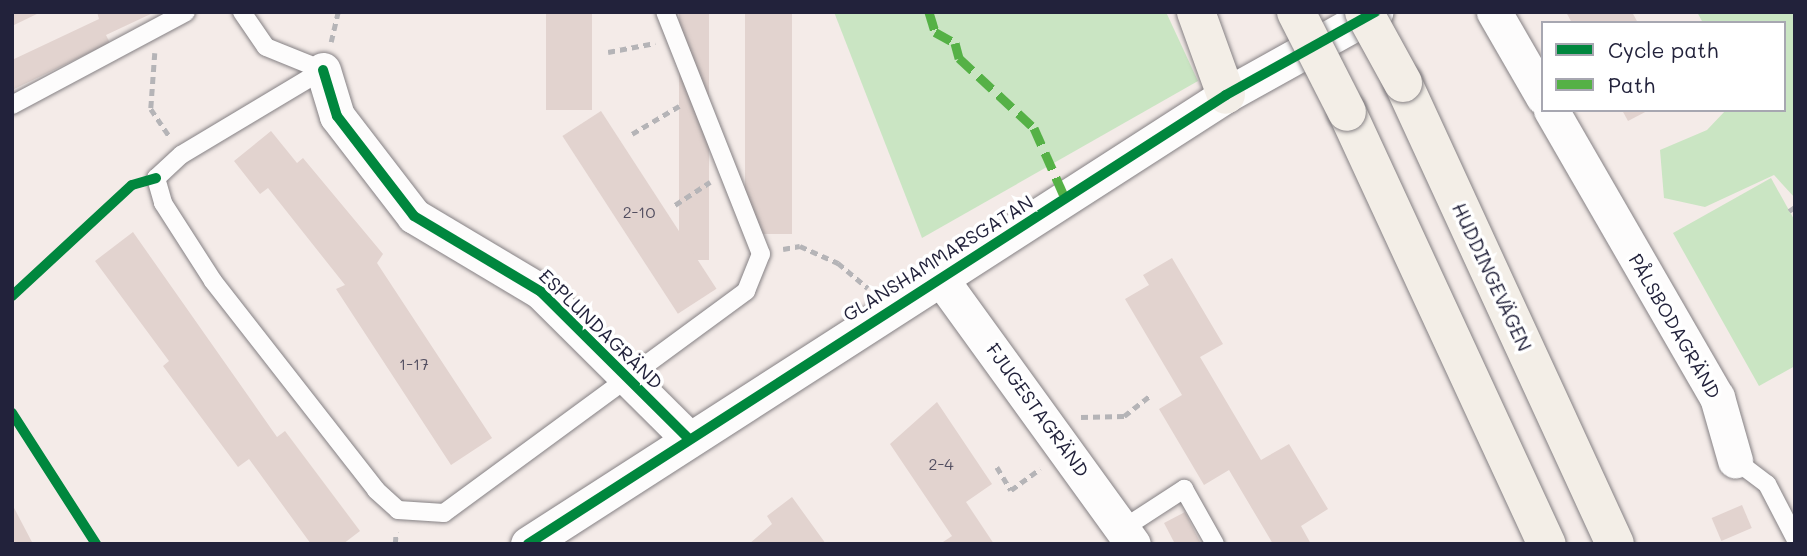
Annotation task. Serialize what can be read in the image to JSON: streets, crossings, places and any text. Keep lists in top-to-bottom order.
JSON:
{
  "streets": {
    "main road": ["HUDDINGEVÄGEN"],
    "street": [
      "GLANSHAMMARSGATAN",
      "PÅLSBODAGRÄND",
      "ESPLUNDAGRÄND",
      "FJUGESTAGRÄND"
    ]
  },
  "crossings": [
    ["GLANSHAMMARSGATAN", "ESPLUNDAGRÄND"],
    ["GLANSHAMMARSGATAN", "FJUGESTAGRÄND"]
  ],
  "house_numbers": ["2-10", "1-17", "2-4"],
  "legend": ["Cycle path", "Path"]
}
